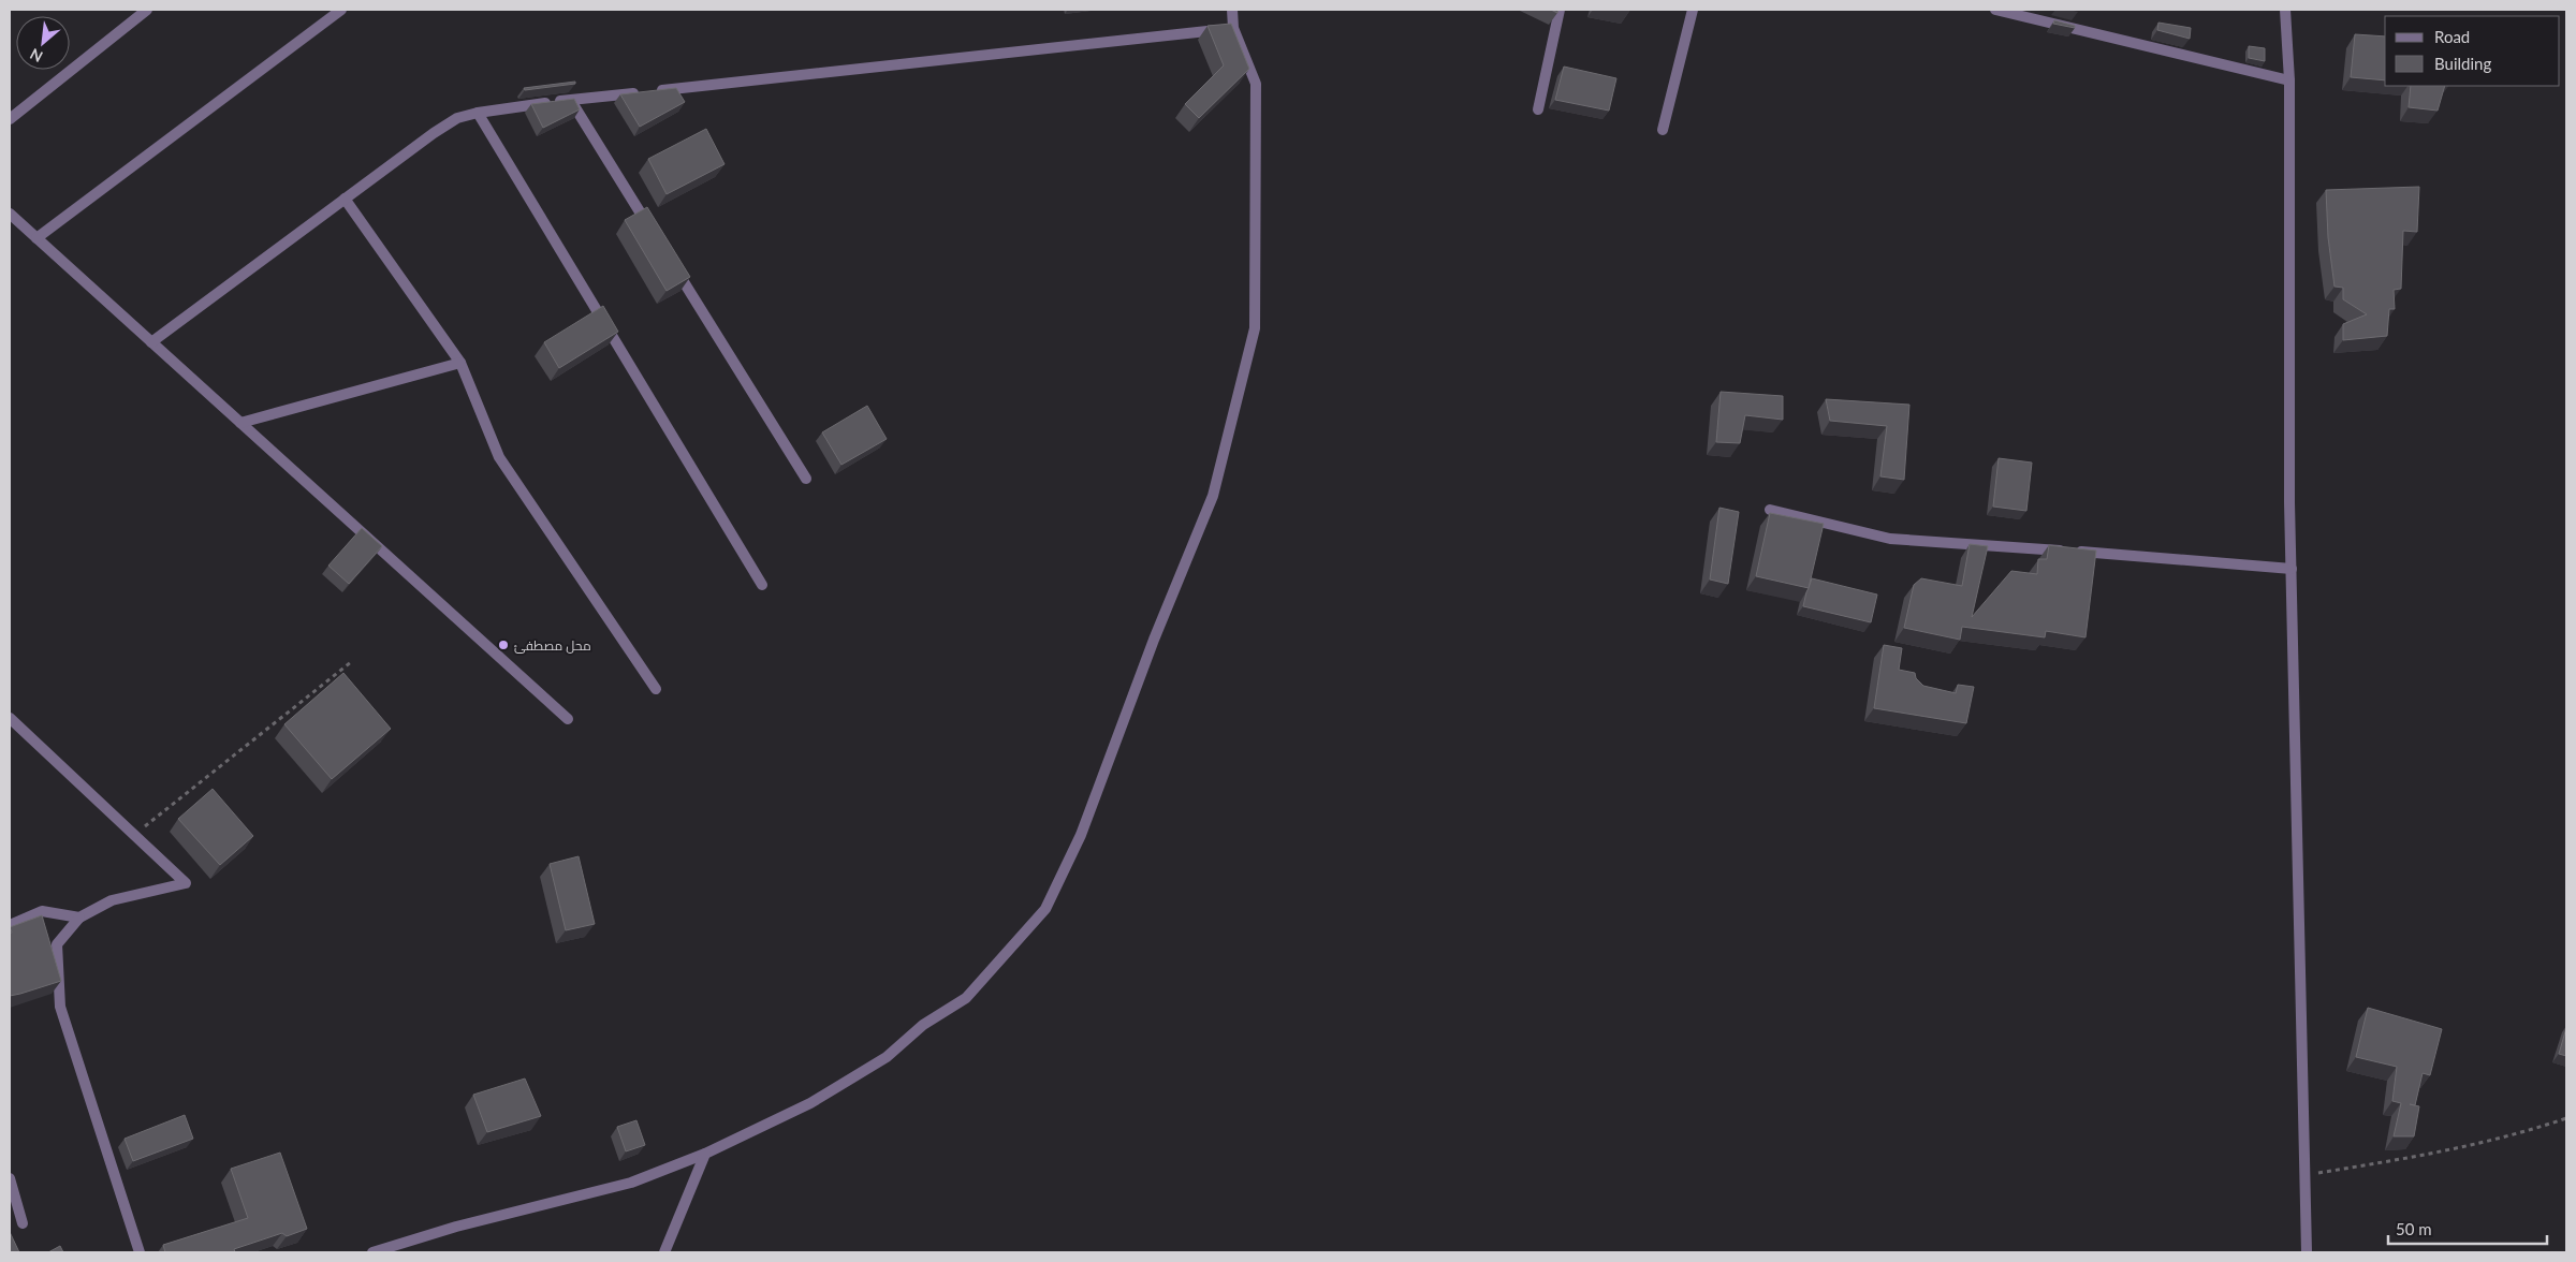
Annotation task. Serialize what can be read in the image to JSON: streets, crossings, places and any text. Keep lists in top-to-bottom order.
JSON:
{
  "places": ["محل مصطفئ"],
  "legend": ["Road", "Building"],
  "scale_bar": "50 m",
  "north": "bottom left"
}
